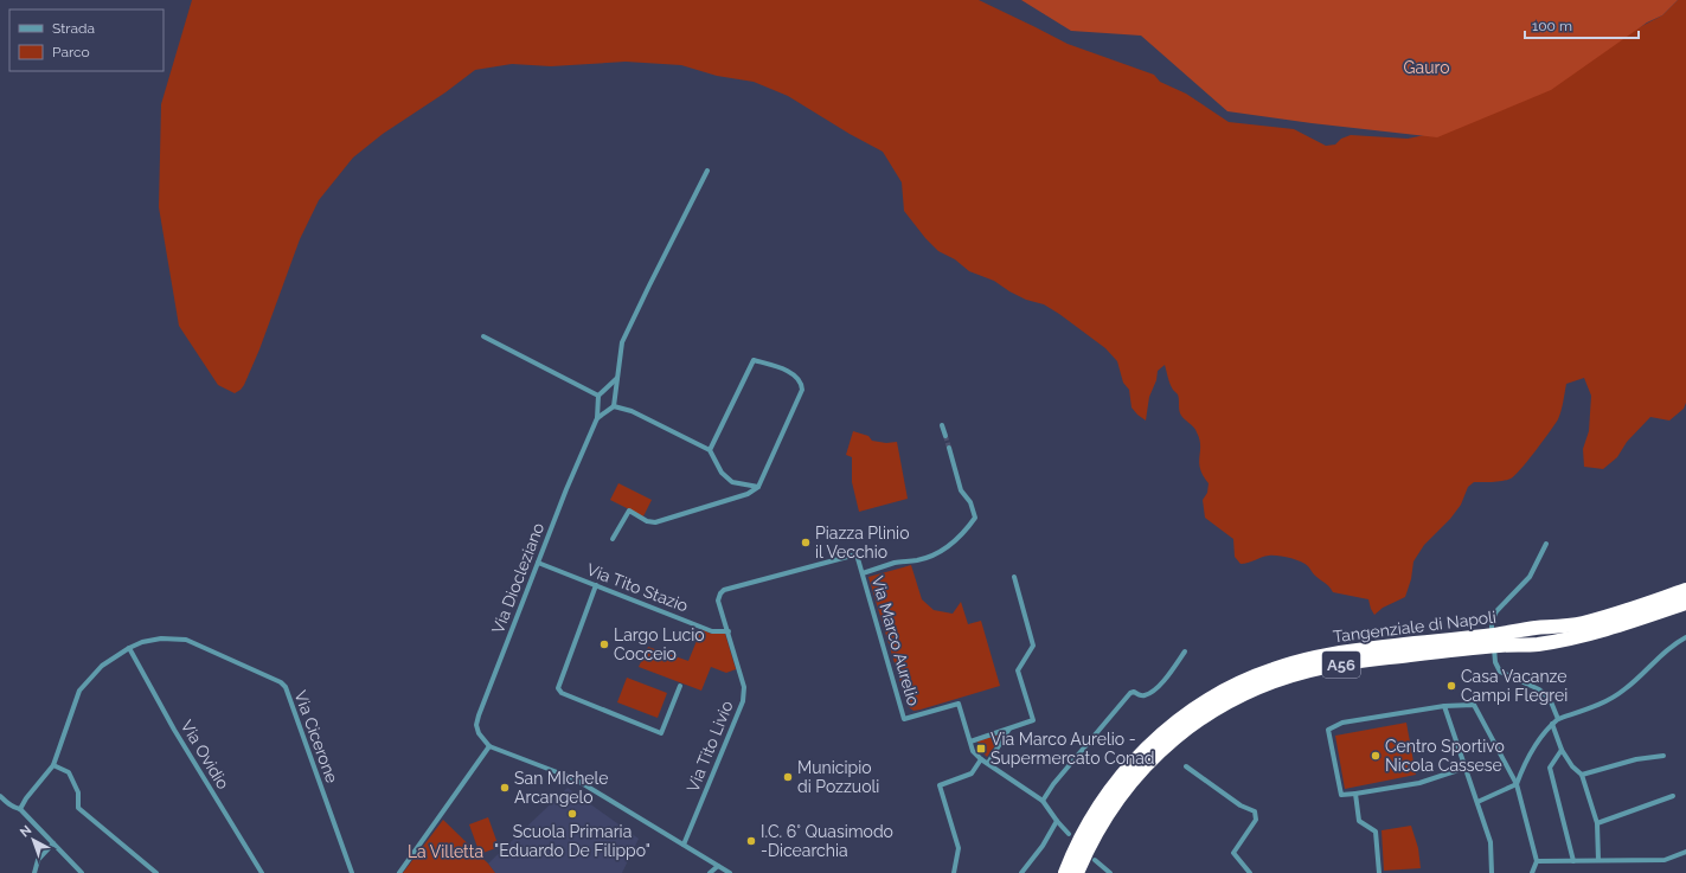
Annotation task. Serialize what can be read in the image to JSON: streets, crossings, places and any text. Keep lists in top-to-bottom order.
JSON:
{
  "streets": {
    "highway": ["Tangenziale di Napoli", "A56"],
    "street": [
      "Via Diocleziano",
      "Via Tito Stazio",
      "Via Marco Aurelio",
      "Via Cicerone",
      "Via Tito Livio",
      "Via Ovidio"
    ]
  },
  "crossings": [
    ["Via Diocleziano", "Via Tito Stazio"],
    ["Via Tito Stazio", "Via Tito Livio"],
    ["Via Marco Aurelio", "Via Tito Livio"],
    ["Via Cicerone", "Via Ovidio"]
  ],
  "parks": ["Gauro", "La Villetta"],
  "places": {
    "other": [
      "Piazza Plinio il Vecchio",
      "Largo Lucio Cocceio",
      "Casa Vacanze Campi Flegrei",
      "Centro Sportivo Nicola Cassese",
      "Municipio di Pozzuoli",
      "San MIchele Arcangelo",
      "Scuola Primaria \"Eduardo De Filippo\"",
      "I.C. 6° Quasimodo -Dicearchia"
    ],
    "transit": ["Via Marco Aurelio - Supermercato Conad"]
  },
  "legend": ["Strada", "Parco"],
  "scale_bar": "100 m",
  "north": "top left"
}
